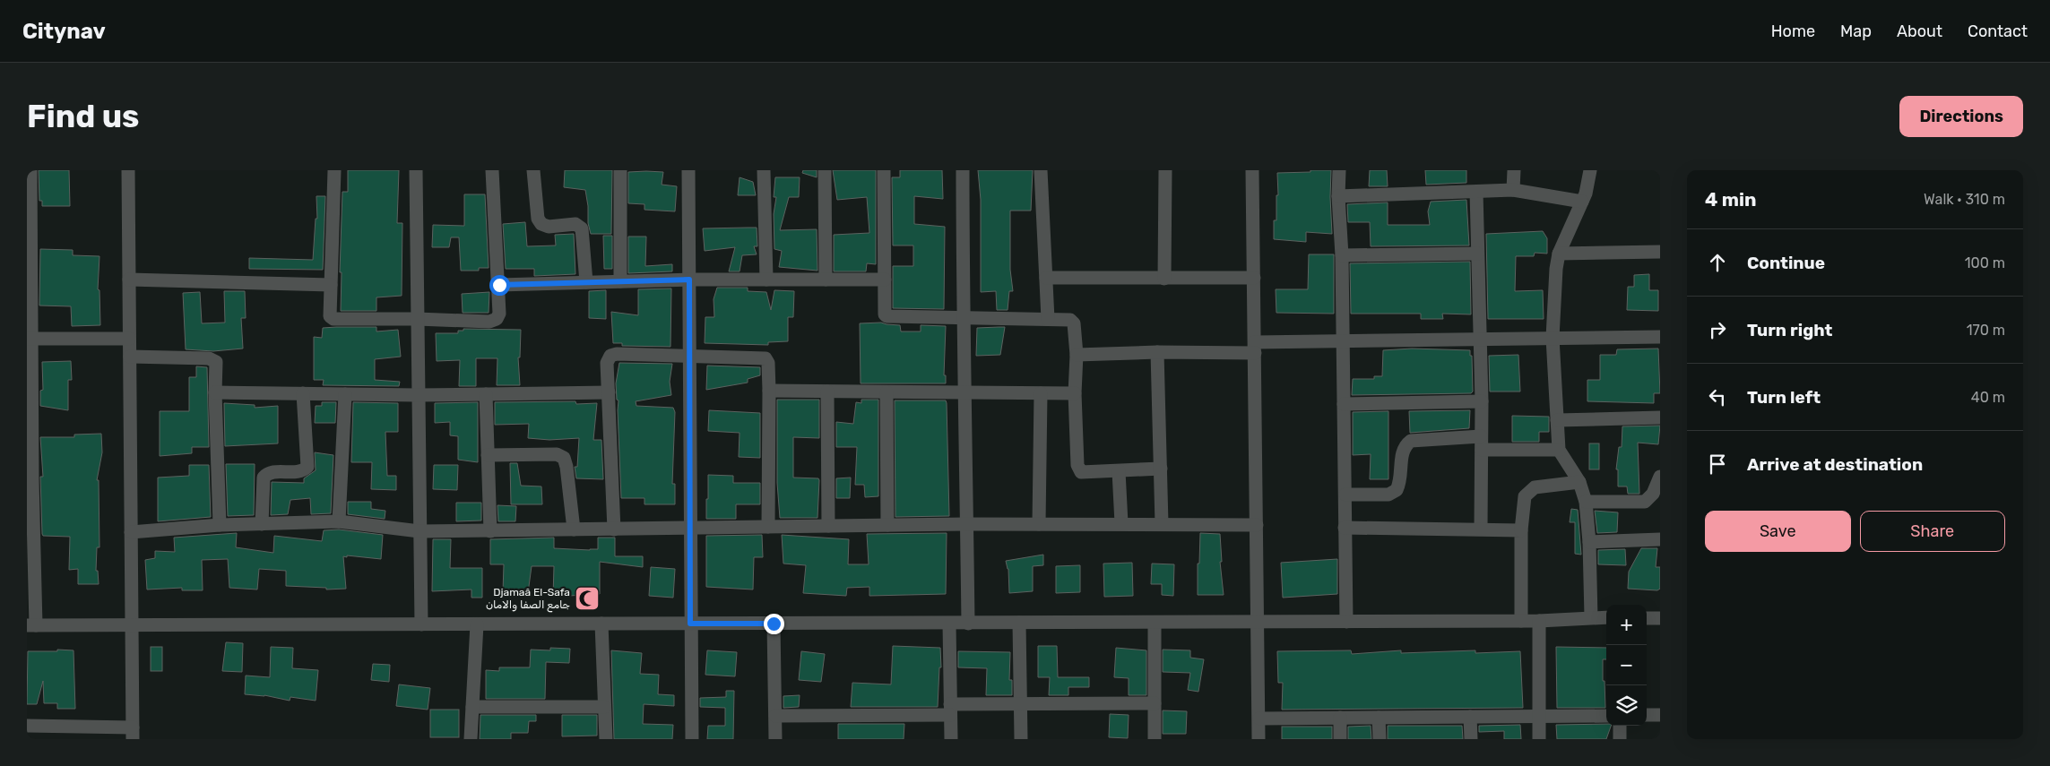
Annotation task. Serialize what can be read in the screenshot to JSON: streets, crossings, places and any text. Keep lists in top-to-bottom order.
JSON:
{
  "places": {
    "mosque": ["Djamaâ El-Safa جامع الصفا والامان"]
  },
  "page": {
    "header": "Citynav",
    "nav": [
      "Home",
      "Map",
      "About",
      "Contact"
    ],
    "buttons": [
      "Directions",
      ["Save", "Share"]
    ],
    "title": "Find us",
    "heading": ["4 min", "Walk · 310 m"],
    "list": [
      ["Continue", "100 m"],
      ["Turn right", "170 m"],
      ["Turn left", "40 m"],
      "Arrive at destination"
    ],
    "map_buttons": ["+", "−"]
  }
}
